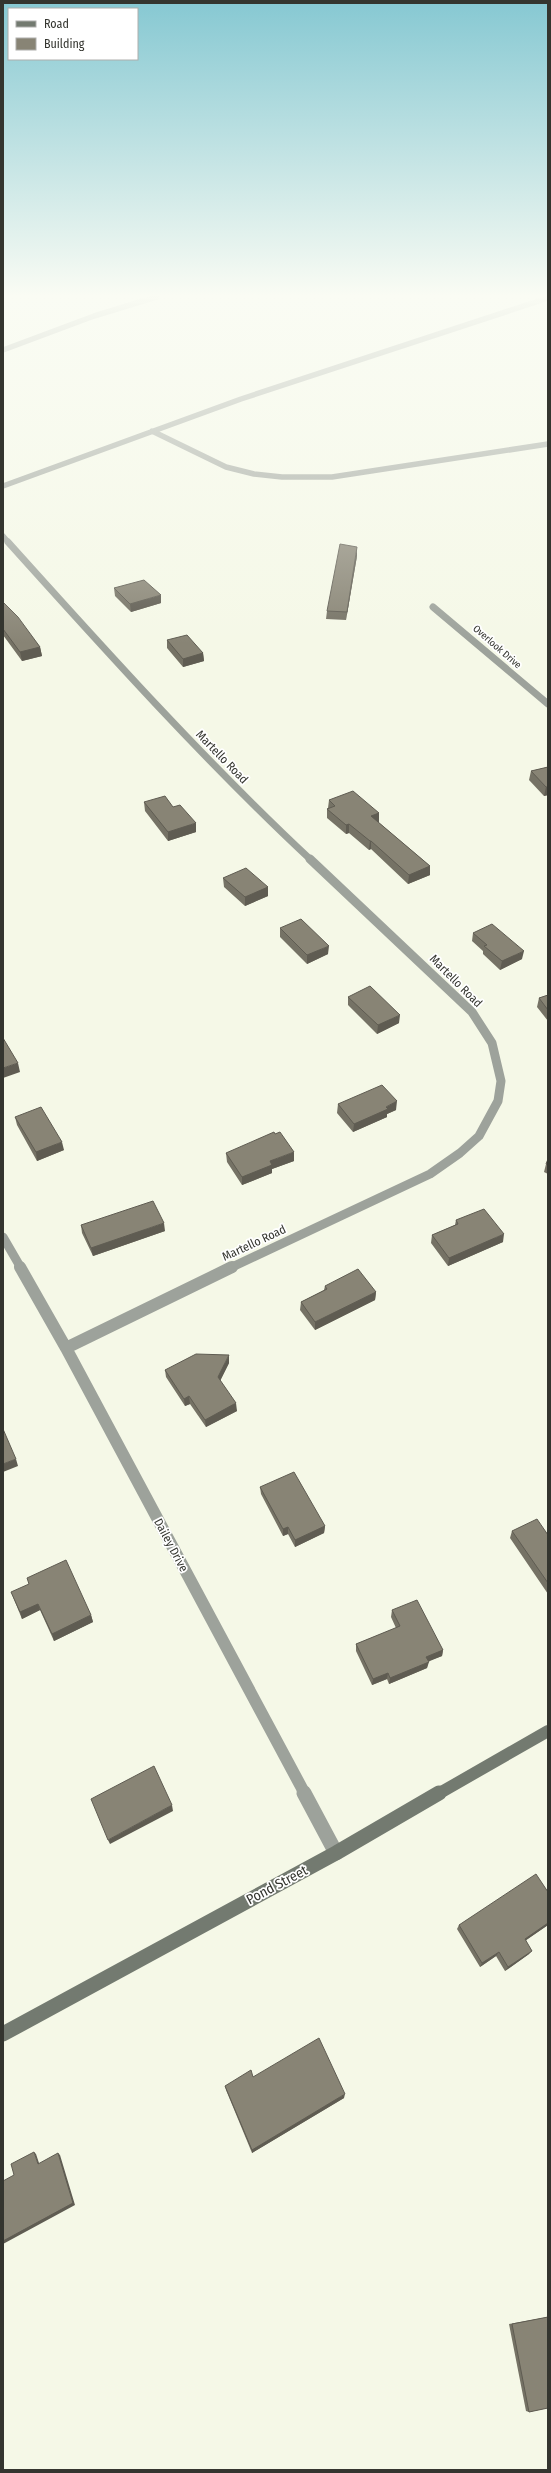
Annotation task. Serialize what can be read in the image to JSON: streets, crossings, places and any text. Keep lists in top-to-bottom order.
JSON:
{
  "streets": {
    "main road": ["Pond Street"],
    "street": ["Overlook Drive", "Martello Road", "Dailey Drive"]
  },
  "crossings": [
    ["Martello Road", "Dailey Drive"],
    ["Dailey Drive", "Pond Street"]
  ],
  "legend": ["Road", "Building"]
}
